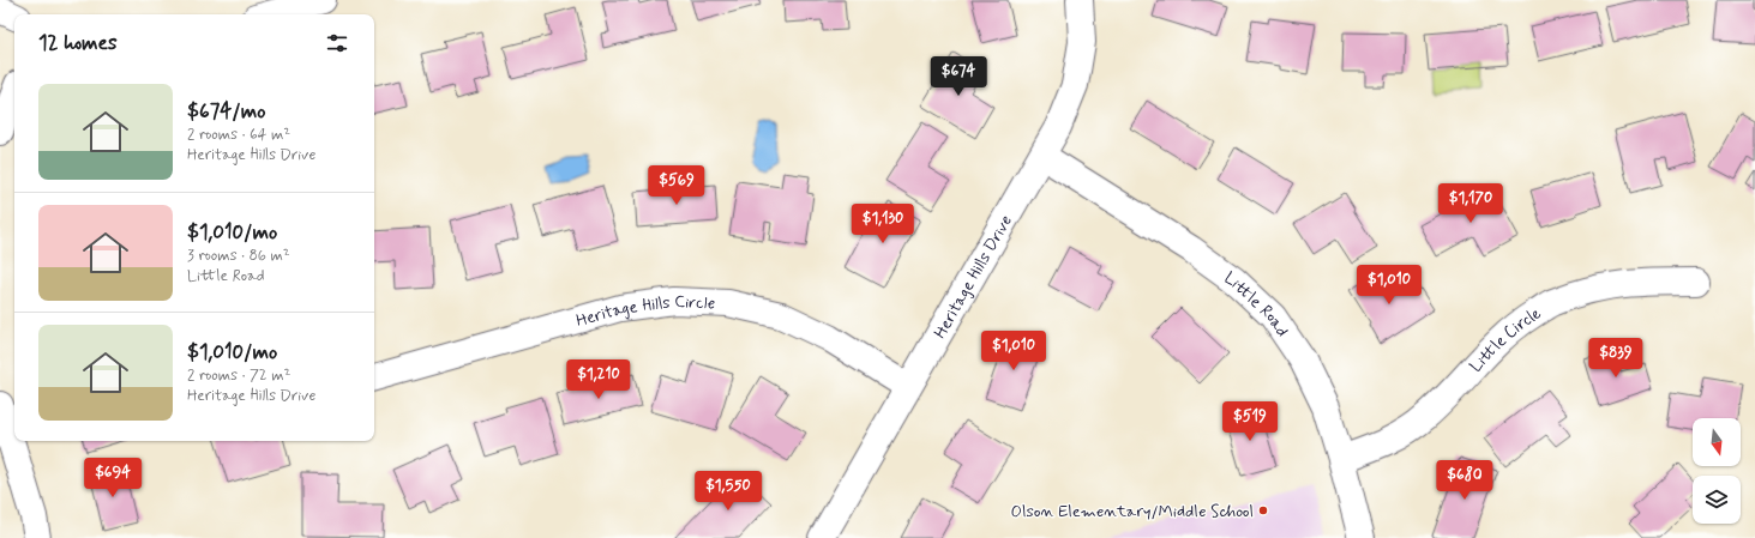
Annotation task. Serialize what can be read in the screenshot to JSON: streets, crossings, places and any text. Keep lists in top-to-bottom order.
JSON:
{
  "streets": {
    "street": [
      "Heritage Hills Drive",
      "Little Road",
      "Heritage Hills Circle",
      "Little Circle"
    ]
  },
  "crossings": [
    ["Heritage Hills Drive", "Little Road"],
    ["Heritage Hills Drive", "Heritage Hills Circle"],
    ["Little Road", "Little Circle"]
  ],
  "places": ["Olson Elementary/Middle School"],
  "north": "bottom",
  "page": {
    "heading": "12 homes",
    "price": [
      "$674",
      "$569",
      "$1,170",
      "$1,130",
      "$1,010",
      "$1,010",
      "$839",
      "$1,210",
      "$519",
      "$694",
      "$680",
      "$1,550"
    ],
    "list": [
      {
        "name": "$674/mo",
        "note": "2 rooms · 64 m² · Heritage Hills Drive"
      },
      {
        "name": "$1,010/mo",
        "note": "3 rooms · 86 m² · Little Road"
      },
      {
        "name": "$1,010/mo",
        "note": "2 rooms · 72 m² · Heritage Hills Drive"
      }
    ]
  }
}
